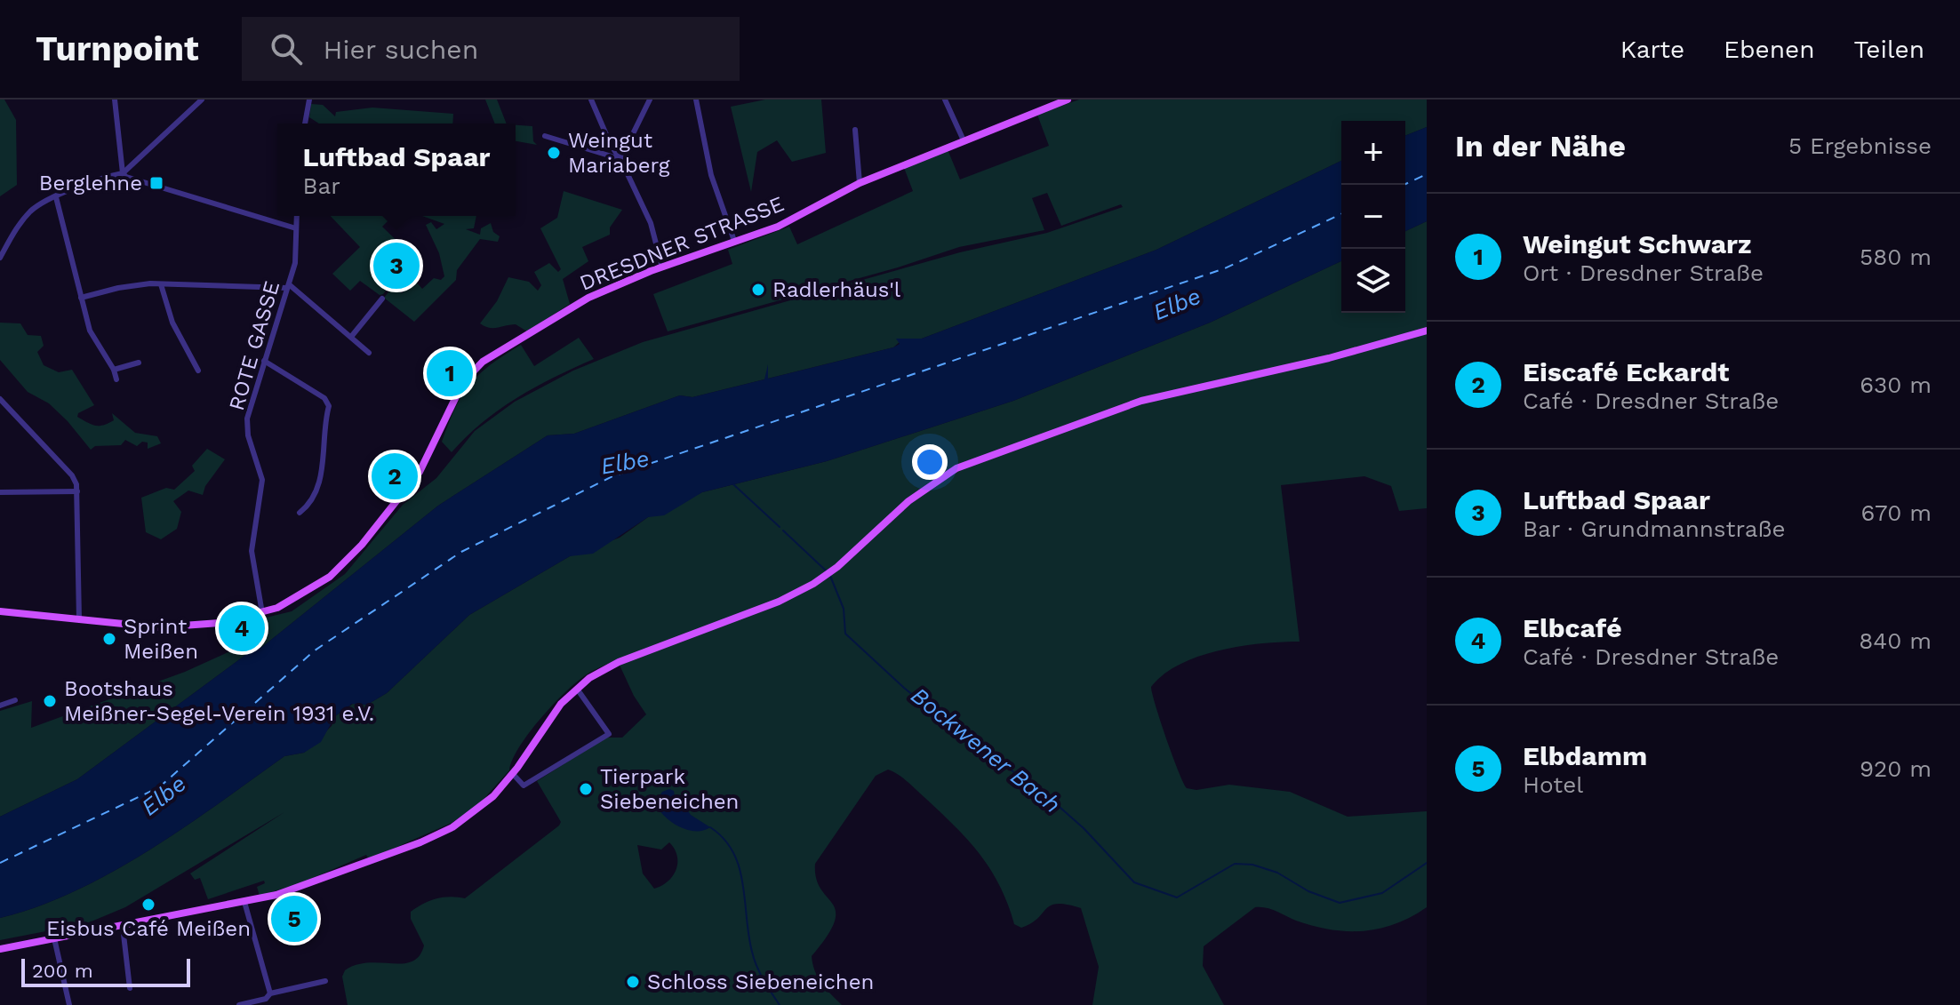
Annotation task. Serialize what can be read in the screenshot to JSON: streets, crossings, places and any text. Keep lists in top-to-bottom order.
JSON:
{
  "streets": {
    "main road": ["DRESDNER STRASSE"],
    "street": ["ROTE GASSE"]
  },
  "crossings": [
    ["DRESDNER STRASSE", "ROTE GASSE"]
  ],
  "water": ["Elbe", "Bockwener Bach"],
  "places": {
    "other": [
      "Weingut Mariaberg",
      "Radlerhäus'l",
      "Sprint Meißen",
      "Bootshaus Meißner-Segel-Verein 1931 e.V.",
      "Tierpark Siebeneichen",
      "Eisbus Café Meißen",
      "Schloss Siebeneichen"
    ],
    "transit": ["Berglehne"]
  },
  "scale_bar": "200 m",
  "page": {
    "header": "Turnpoint",
    "search": "Hier suchen",
    "nav": ["Karte", "Ebenen", "Teilen"],
    "heading": ["In der Nähe", "5 Ergebnisse"],
    "map_buttons": ["+", "−"],
    "popup": ["Luftbad Spaar", "Bar"],
    "list": [
      {
        "mark": "1",
        "name": "Weingut Schwarz",
        "note": "Ort · Dresdner Straße",
        "value": "580 m"
      },
      {
        "mark": "2",
        "name": "Eiscafé Eckardt",
        "note": "Café · Dresdner Straße",
        "value": "630 m"
      },
      {
        "mark": "3",
        "name": "Luftbad Spaar",
        "note": "Bar · Grundmannstraße",
        "value": "670 m"
      },
      {
        "mark": "4",
        "name": "Elbcafé",
        "note": "Café · Dresdner Straße",
        "value": "840 m"
      },
      {
        "mark": "5",
        "name": "Elbdamm",
        "note": "Hotel",
        "value": "920 m"
      }
    ],
    "pins": [
      "3",
      "1",
      "2",
      "4",
      "5"
    ],
    "scale": "200 m"
  }
}
